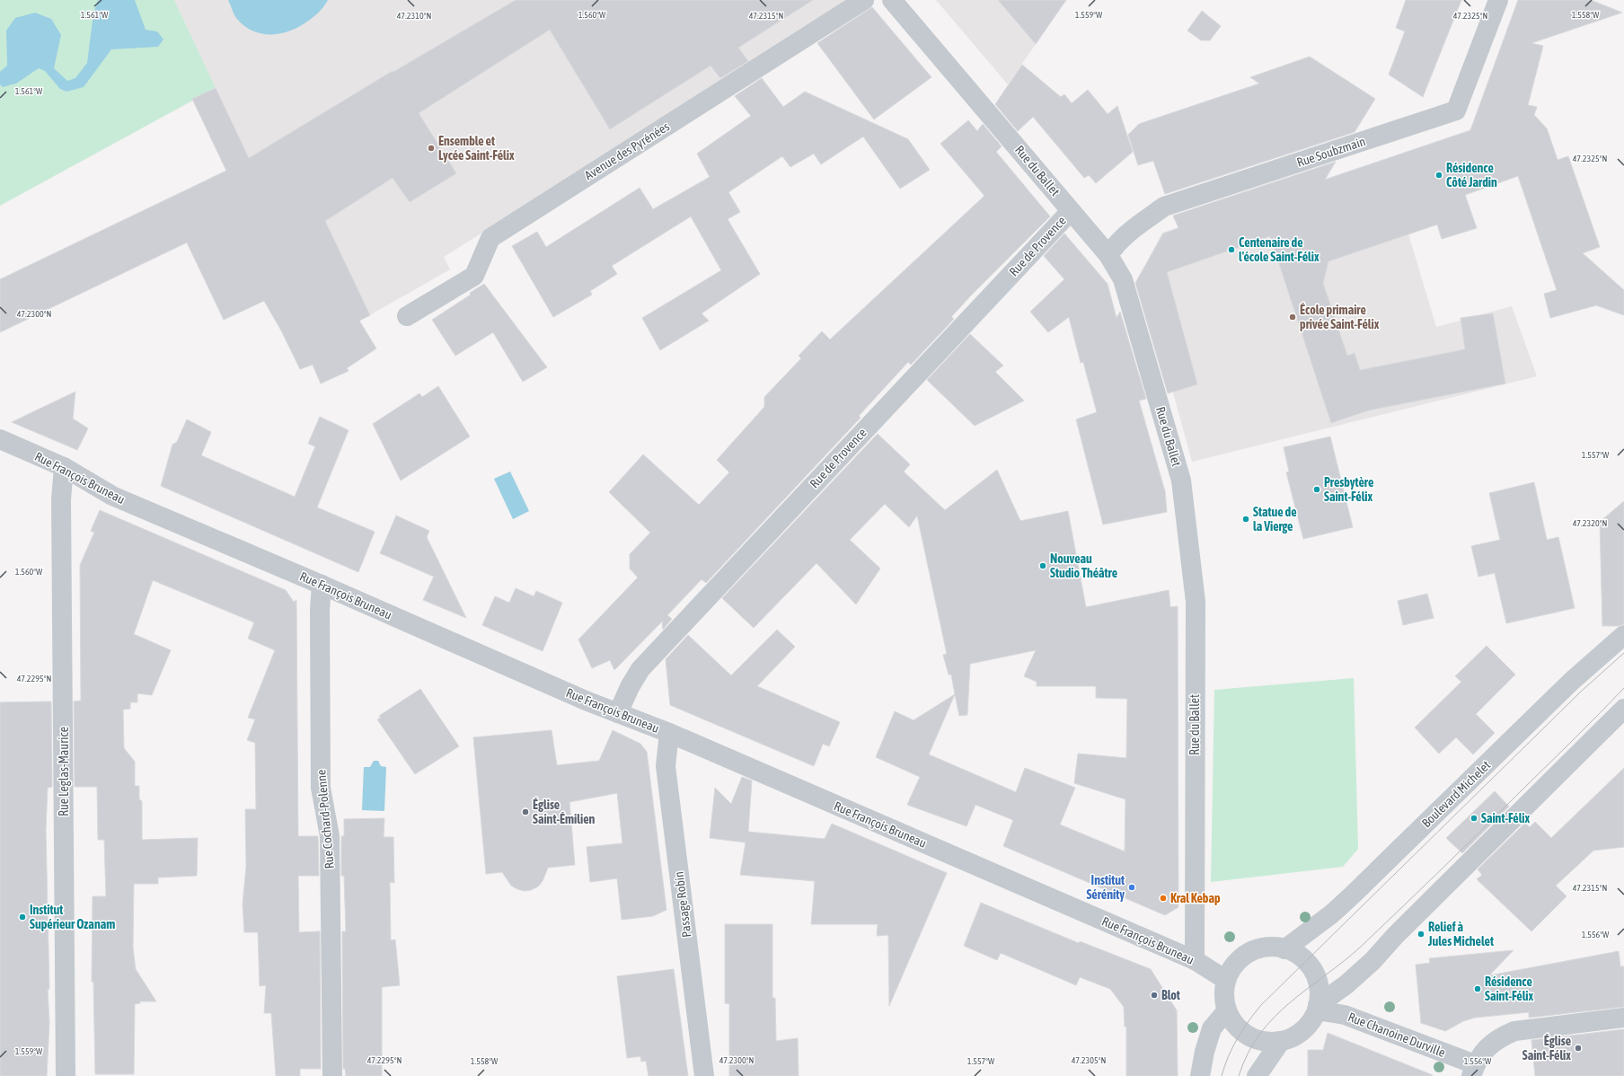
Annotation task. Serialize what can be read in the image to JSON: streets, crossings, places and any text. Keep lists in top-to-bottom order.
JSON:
{
  "streets": {
    "street": [
      "Avenue des Pyrénées",
      "Rue Soubzmain",
      "Rue du Ballet",
      "Rue de Provence",
      "Rue François Bruneau",
      "Rue Leglas-Maurice",
      "Boulevard Michelet",
      "Rue Cochard-Polenne",
      "Passage Robin",
      "Rue Chanoine Durville"
    ]
  },
  "crossings": [
    ["Rue Soubzmain", "Rue du Ballet"],
    ["Rue du Ballet", "Rue de Provence"],
    ["Rue du Ballet", "Rue François Bruneau"],
    ["Rue de Provence", "Rue François Bruneau"],
    ["Rue François Bruneau", "Rue Leglas-Maurice"],
    ["Rue François Bruneau", "Boulevard Michelet"],
    ["Rue François Bruneau", "Rue Cochard-Polenne"],
    ["Rue François Bruneau", "Passage Robin"],
    ["Rue François Bruneau", "Rue Chanoine Durville"],
    ["Boulevard Michelet", "Rue Chanoine Durville"]
  ],
  "places": [
    "Ensemble et Lycée Saint-Félix",
    "Résidence Côté Jardin",
    "Centenaire de l'école Saint-Félix",
    "École primaire privée Saint-Félix",
    "Presbytère Saint-Félix",
    "Statue de la Vierge",
    "Nouveau Studio Théâtre",
    "Église Saint-Émilien",
    "Saint-Félix",
    "Institut Sérénity",
    "Kral Kebap",
    "Institut Supérieur Ozanam",
    "Relief à Jules Michelet",
    "Résidence Saint-Félix",
    "Blot",
    "Église Saint-Félix"
  ],
  "coordinates": [
    "1.561°W",
    "1.560°W",
    "1.559°W",
    "1.558°W",
    "47.2325°N",
    "47.2310°N",
    "47.2315°N",
    "47.2300°N",
    "1.557°W",
    "47.2320°N",
    "47.2295°N",
    "1.556°W",
    "47.2305°N"
  ]
}
